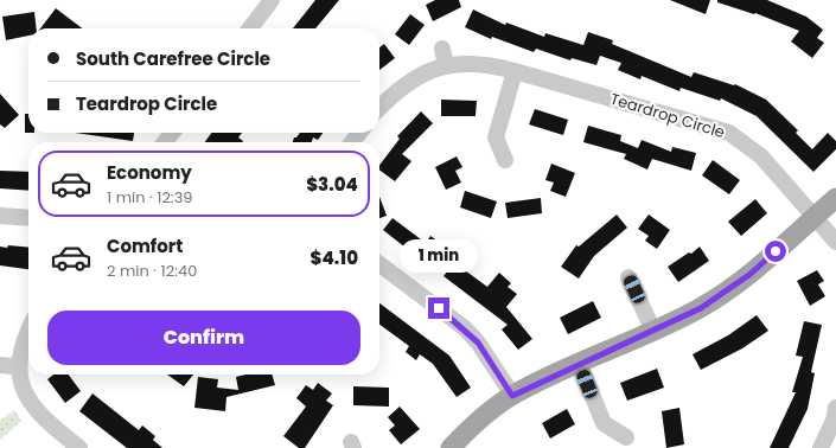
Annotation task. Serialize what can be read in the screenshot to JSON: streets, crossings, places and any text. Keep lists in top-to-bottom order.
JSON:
{
  "streets": {
    "street": ["Teardrop Circle"]
  },
  "page": {
    "banner": ["South Carefree Circle", "Teardrop Circle"],
    "list": [
      {
        "name": "Economy",
        "note": "1 min · 12:39",
        "value": "$3.04"
      },
      {
        "name": "Comfort",
        "note": "2 min · 12:40",
        "value": "$4.10"
      }
    ],
    "bubble": "1 min",
    "buttons": "Confirm"
  }
}
